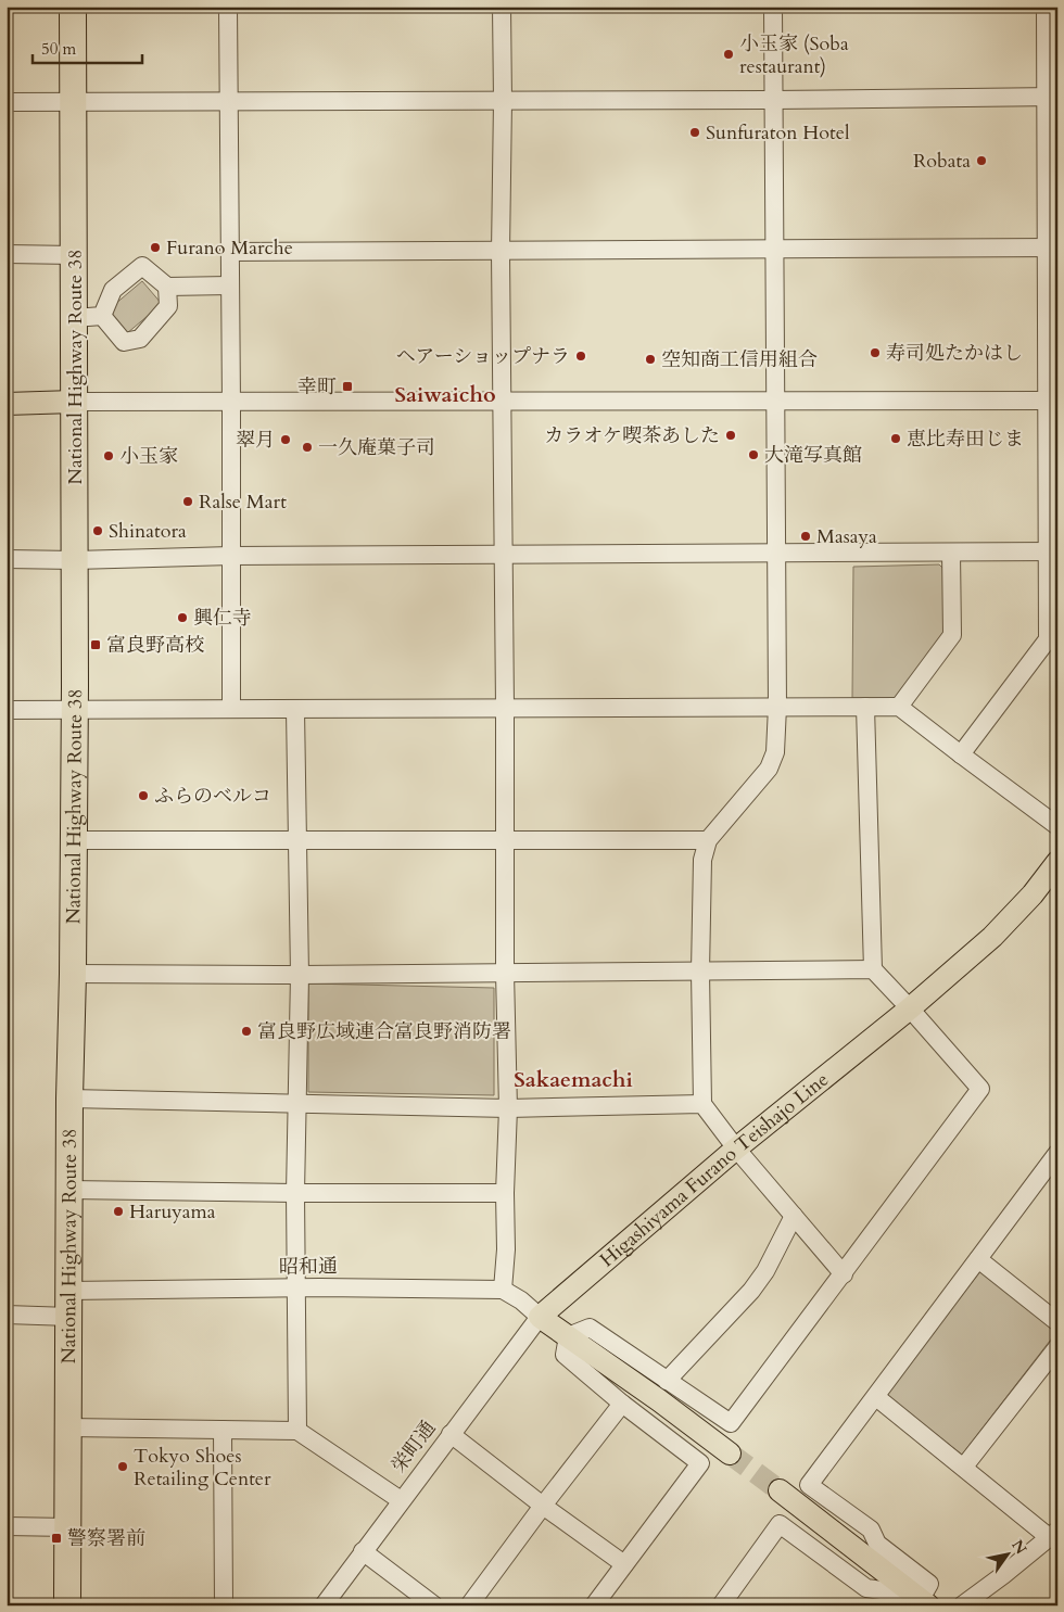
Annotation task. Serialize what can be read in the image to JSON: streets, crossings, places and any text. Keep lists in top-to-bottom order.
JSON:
{
  "streets": {
    "highway": ["National Highway Route 38"],
    "main road": ["Higashiyama Furano Teishajo Line"],
    "street": ["昭和通", "栄町通"]
  },
  "crossings": [
    ["National Highway Route 38", "昭和通"],
    ["Higashiyama Furano Teishajo Line", "栄町通"]
  ],
  "districts": ["Saiwaicho", "Sakaemachi"],
  "places": {
    "other": [
      "小玉家 (Soba restaurant)",
      "Sunfuraton Hotel",
      "Robata",
      "Furano Marche",
      "寿司処たかはし",
      "ヘアーショップナラ",
      "空知商工信用組合",
      "カラオケ喫茶あした",
      "恵比寿田じま",
      "翠月",
      "一久庵菓子司",
      "大滝写真館",
      "小玉家",
      "Ralse Mart",
      "Shinatora",
      "Masaya",
      "興仁寺",
      "ふらのベルコ",
      "富良野広域連合富良野消防署",
      "Haruyama",
      "Tokyo Shoes Retailing Center"
    ],
    "transit": ["幸町", "富良野高校", "警察署前"]
  },
  "scale_bar": "50 m",
  "north": "top right"
}
